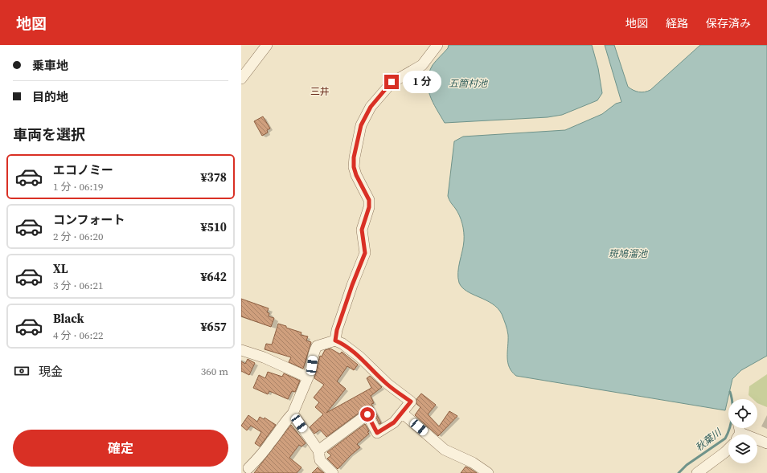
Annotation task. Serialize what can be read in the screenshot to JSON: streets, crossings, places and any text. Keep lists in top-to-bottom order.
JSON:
{
  "districts": ["三井"],
  "water": ["五箇村池", "斑鳩溜池", "秋葉川"],
  "page": {
    "header": "地図",
    "nav": ["地図", "経路", "保存済み"],
    "banner": ["乗車地", "目的地"],
    "bubble": "1 分",
    "heading": "車両を選択",
    "list": [
      {
        "name": "エコノミー",
        "note": "1 分 · 06:19",
        "value": "¥378"
      },
      {
        "name": "コンフォート",
        "note": "2 分 · 06:20",
        "value": "¥510"
      },
      {
        "name": "XL",
        "note": "3 分 · 06:21",
        "value": "¥642"
      },
      {
        "name": "Black",
        "note": "4 分 · 06:22",
        "value": "¥657"
      }
    ],
    "pay": ["現金", "360 m"],
    "buttons": "確定"
  }
}
